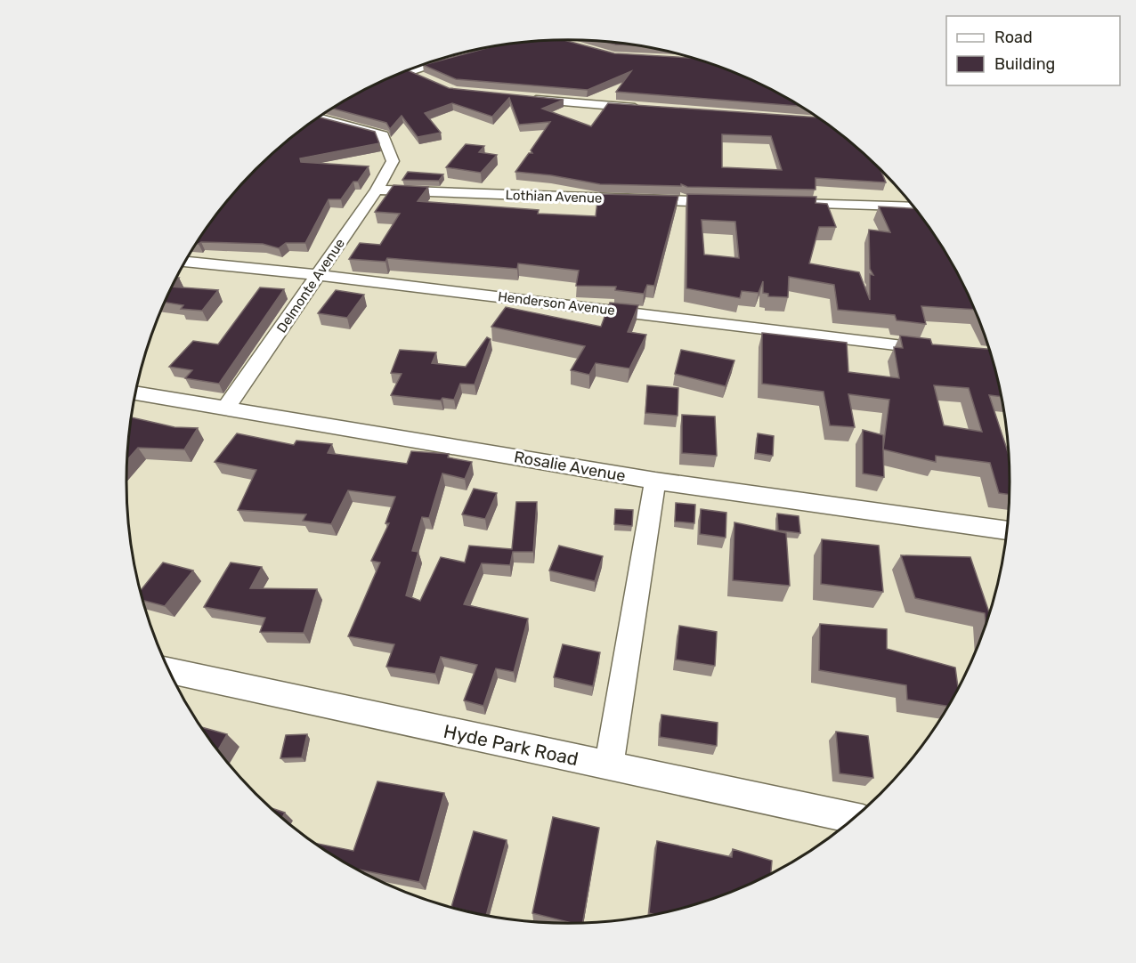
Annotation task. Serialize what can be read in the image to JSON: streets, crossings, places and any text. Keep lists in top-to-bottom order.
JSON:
{
  "streets": {
    "street": [
      "Lothian Avenue",
      "Delmonte Avenue",
      "Henderson Avenue",
      "Rosalie Avenue",
      "Hyde Park Road"
    ]
  },
  "crossings": [
    ["Lothian Avenue", "Delmonte Avenue"],
    ["Delmonte Avenue", "Henderson Avenue"],
    ["Delmonte Avenue", "Rosalie Avenue"]
  ],
  "legend": ["Road", "Building"]
}
